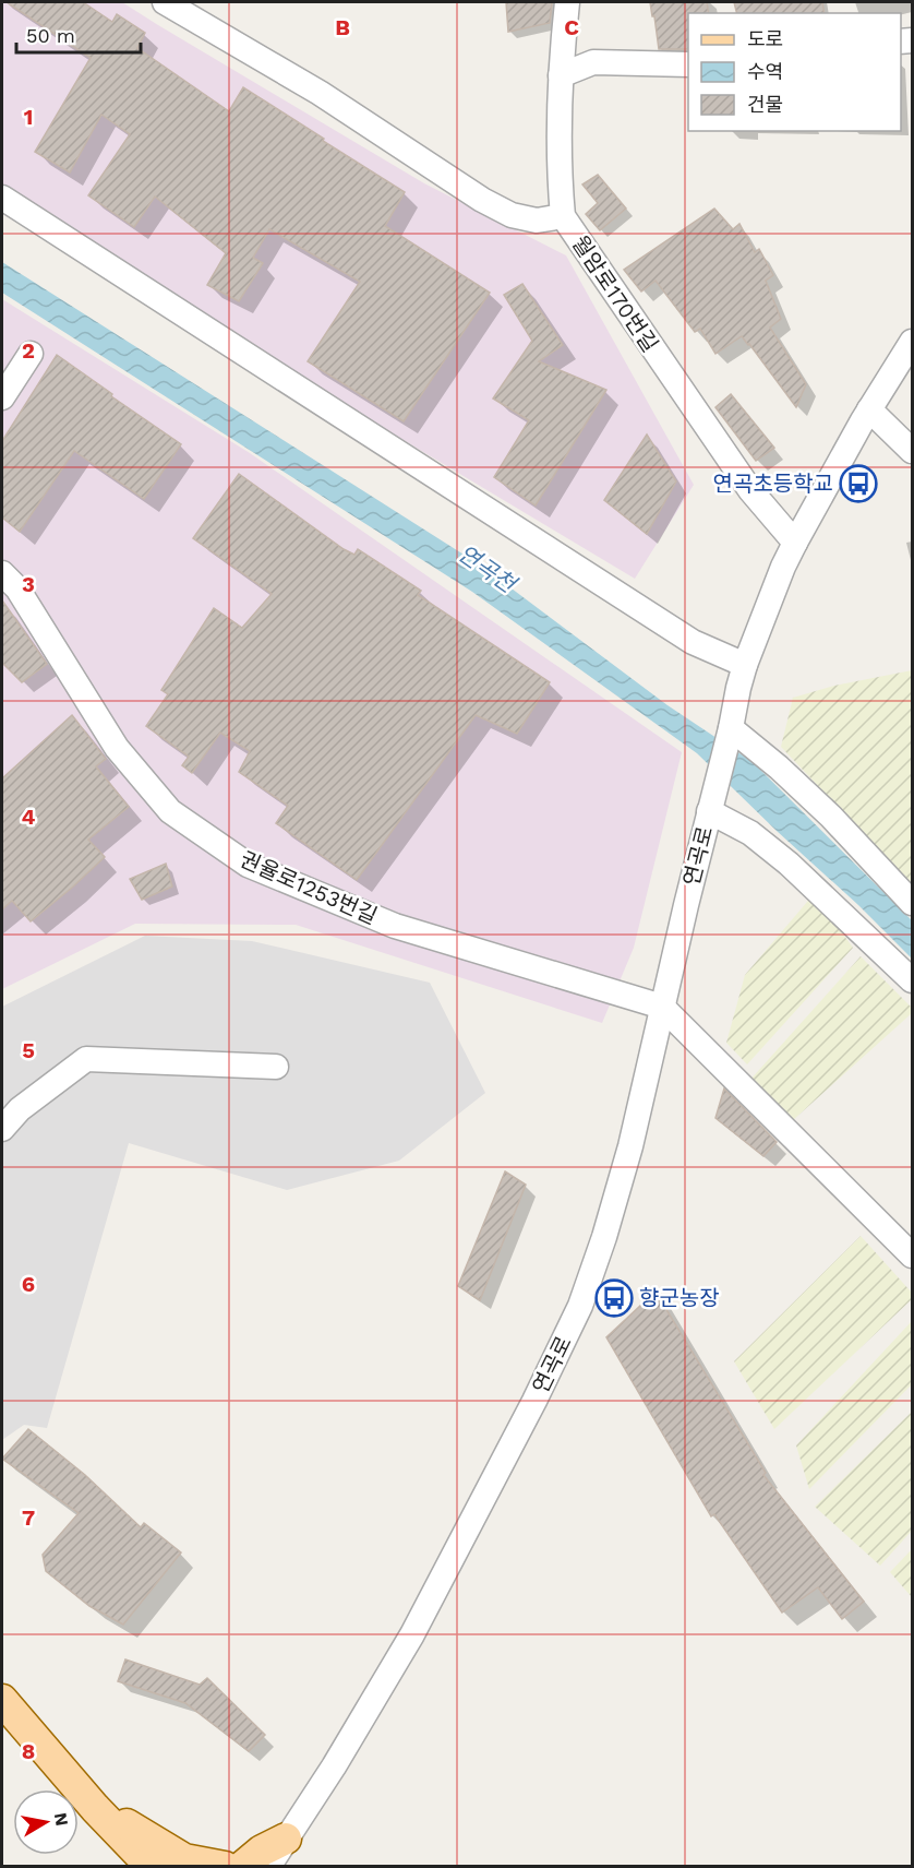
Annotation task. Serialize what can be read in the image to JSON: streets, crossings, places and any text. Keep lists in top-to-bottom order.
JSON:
{
  "streets": {
    "street": ["월암로170번길", "연곡로", "권율로1253번길"]
  },
  "crossings": [
    ["연곡로", "권율로1253번길"]
  ],
  "water": ["연곡천"],
  "places": {
    "bus stop": ["연곡초등학교", "향군농장"]
  },
  "legend": ["도로", "수역", "건물"],
  "scale_bar": "50 m",
  "north": "right",
  "grid": {
    "columns": ["B", "C"],
    "rows": [
      "1",
      "2",
      "3",
      "4",
      "5",
      "6",
      "7",
      "8"
    ]
  }
}
